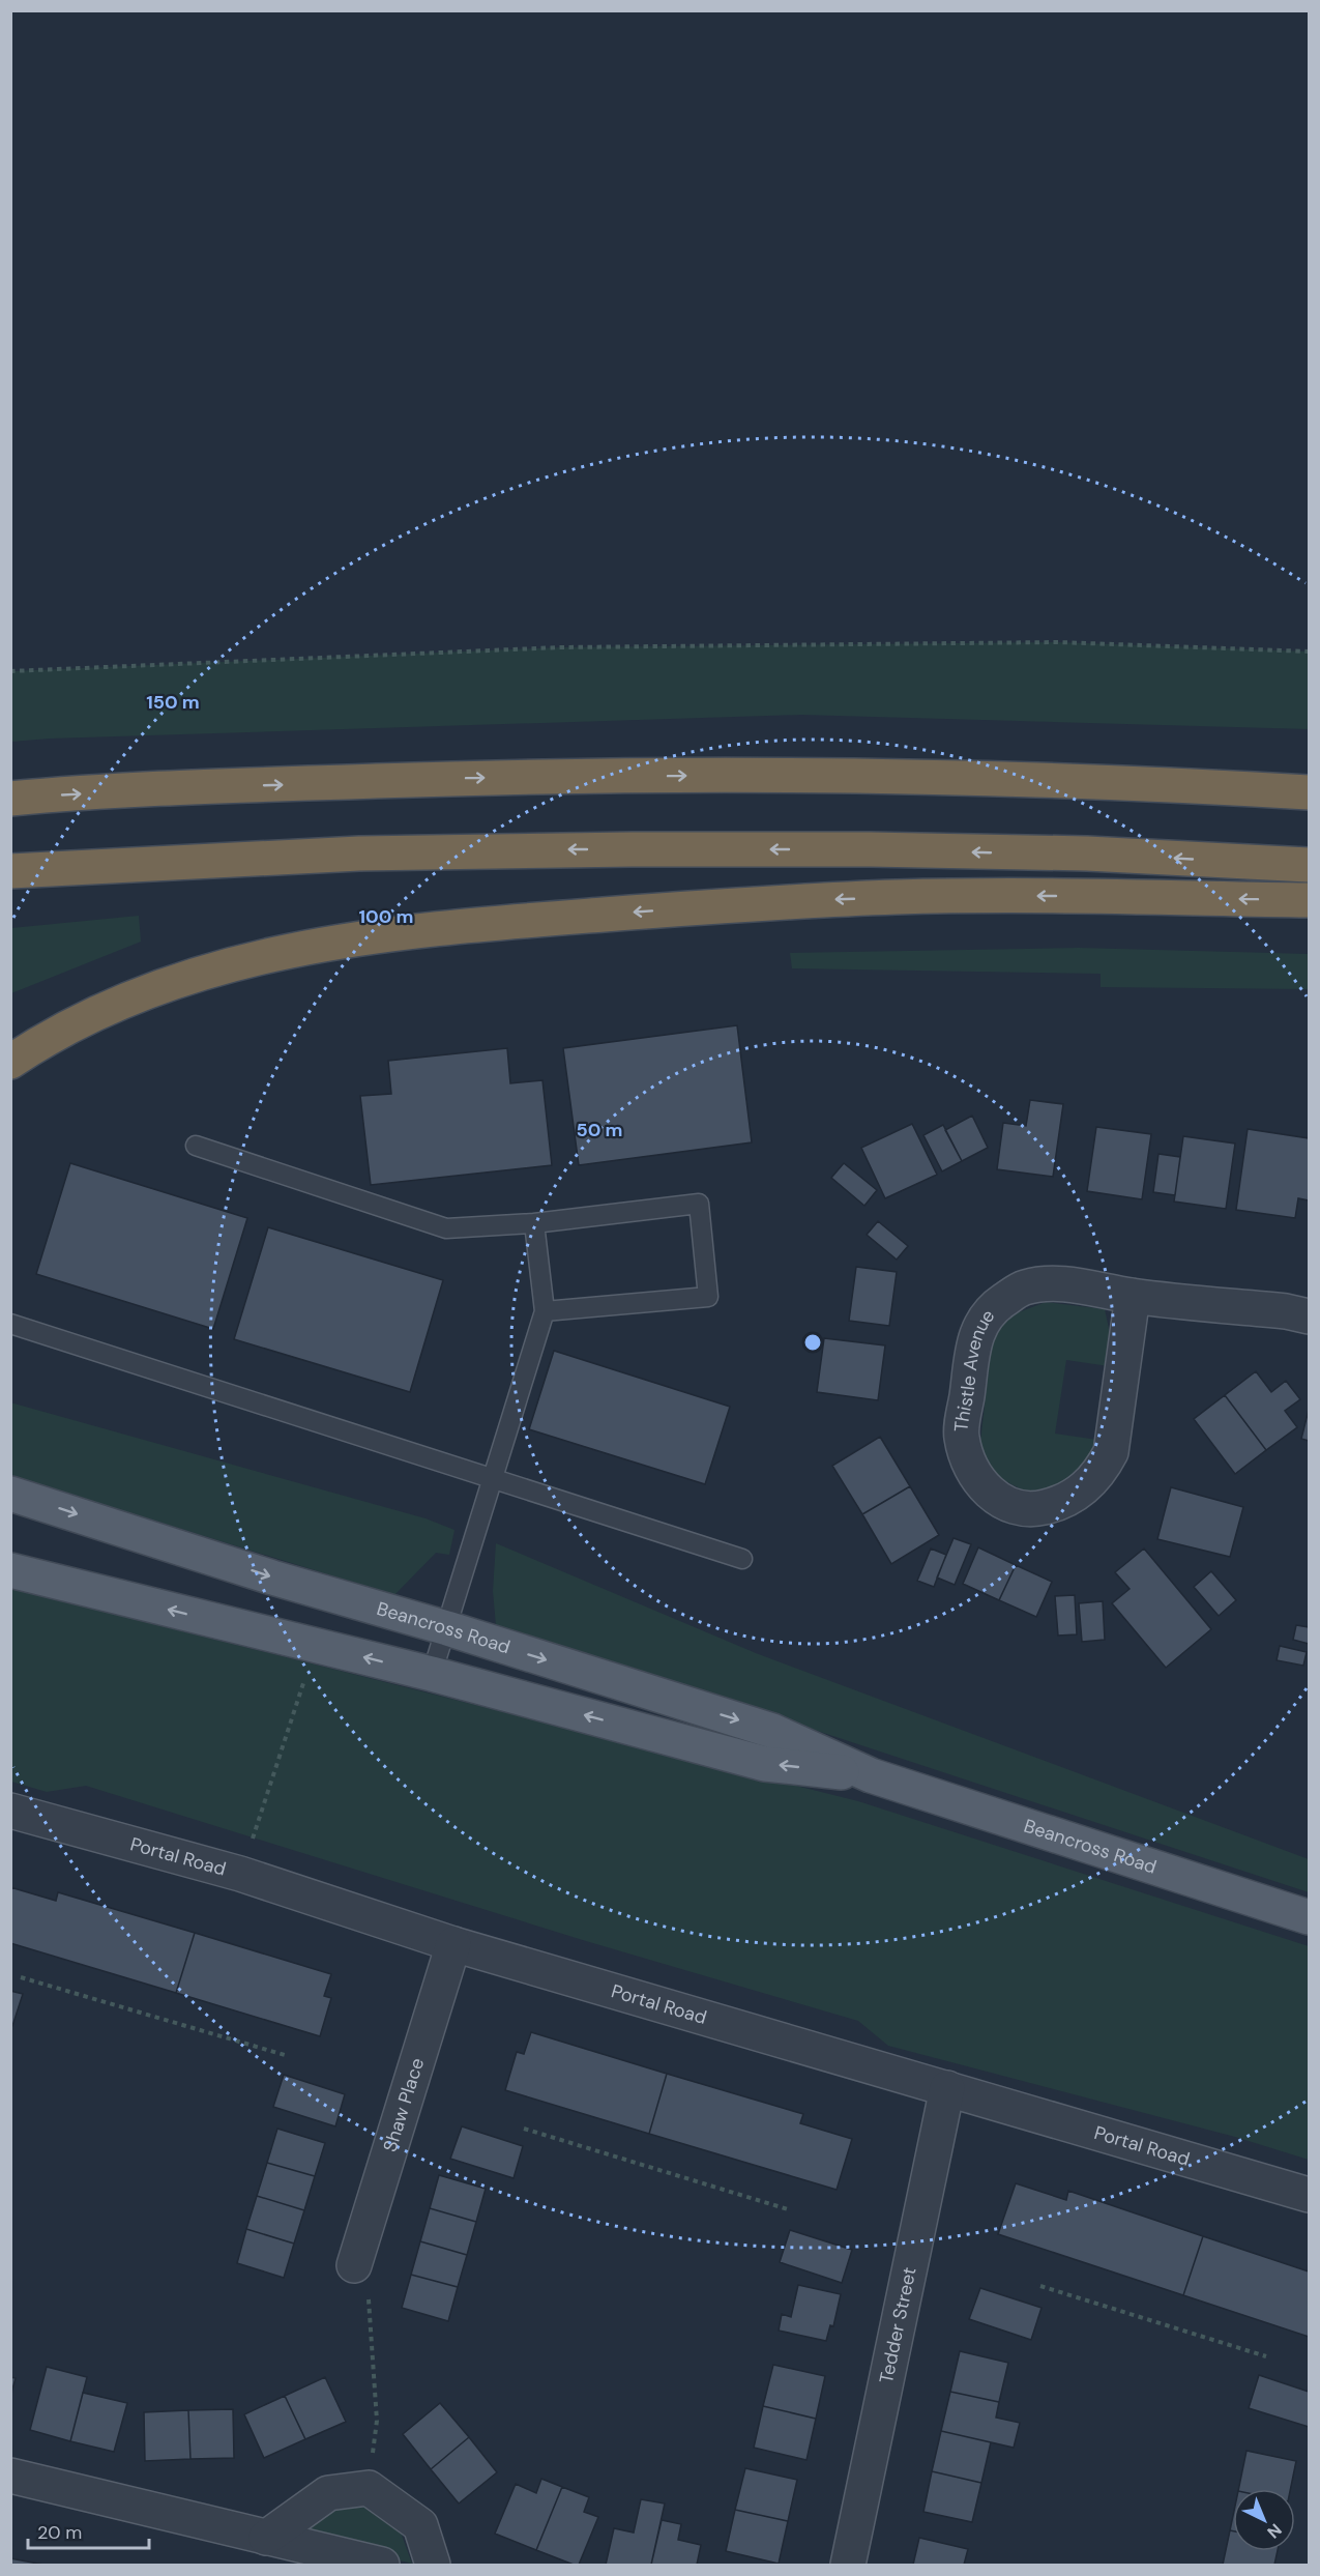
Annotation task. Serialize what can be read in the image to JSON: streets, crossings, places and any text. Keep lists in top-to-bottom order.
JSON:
{
  "streets": {
    "main road": ["Beancross Road"],
    "street": [
      "Thistle Avenue",
      "Portal Road",
      "Shaw Place",
      "Tedder Street"
    ]
  },
  "crossings": [
    ["Portal Road", "Shaw Place"],
    ["Portal Road", "Tedder Street"]
  ],
  "scale_bar": "20 m",
  "north": "bottom right",
  "rings": ["150 m", "100 m", "50 m"]
}
